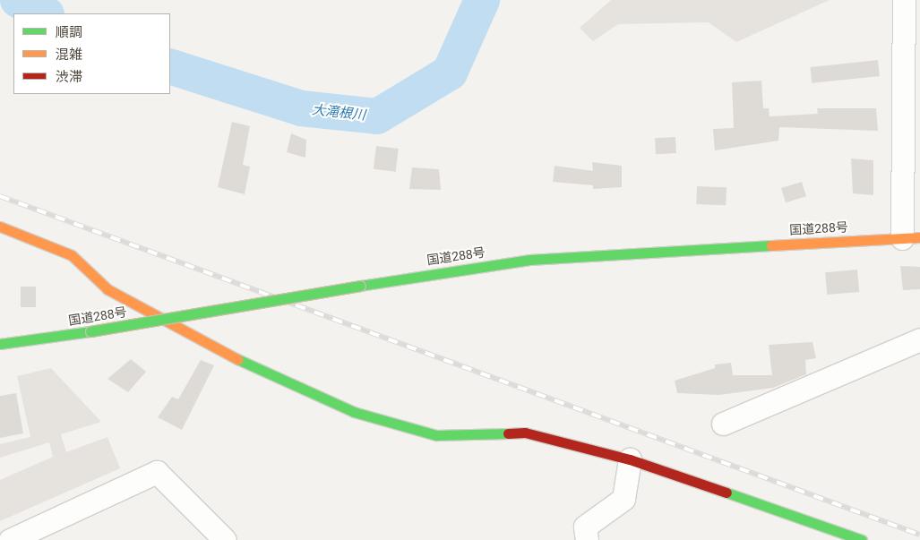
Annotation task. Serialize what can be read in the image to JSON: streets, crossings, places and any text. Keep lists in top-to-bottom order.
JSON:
{
  "streets": {
    "main road": ["国道288号"]
  },
  "water": ["大滝根川"],
  "legend": ["順調", "混雑", "渋滞"]
}
